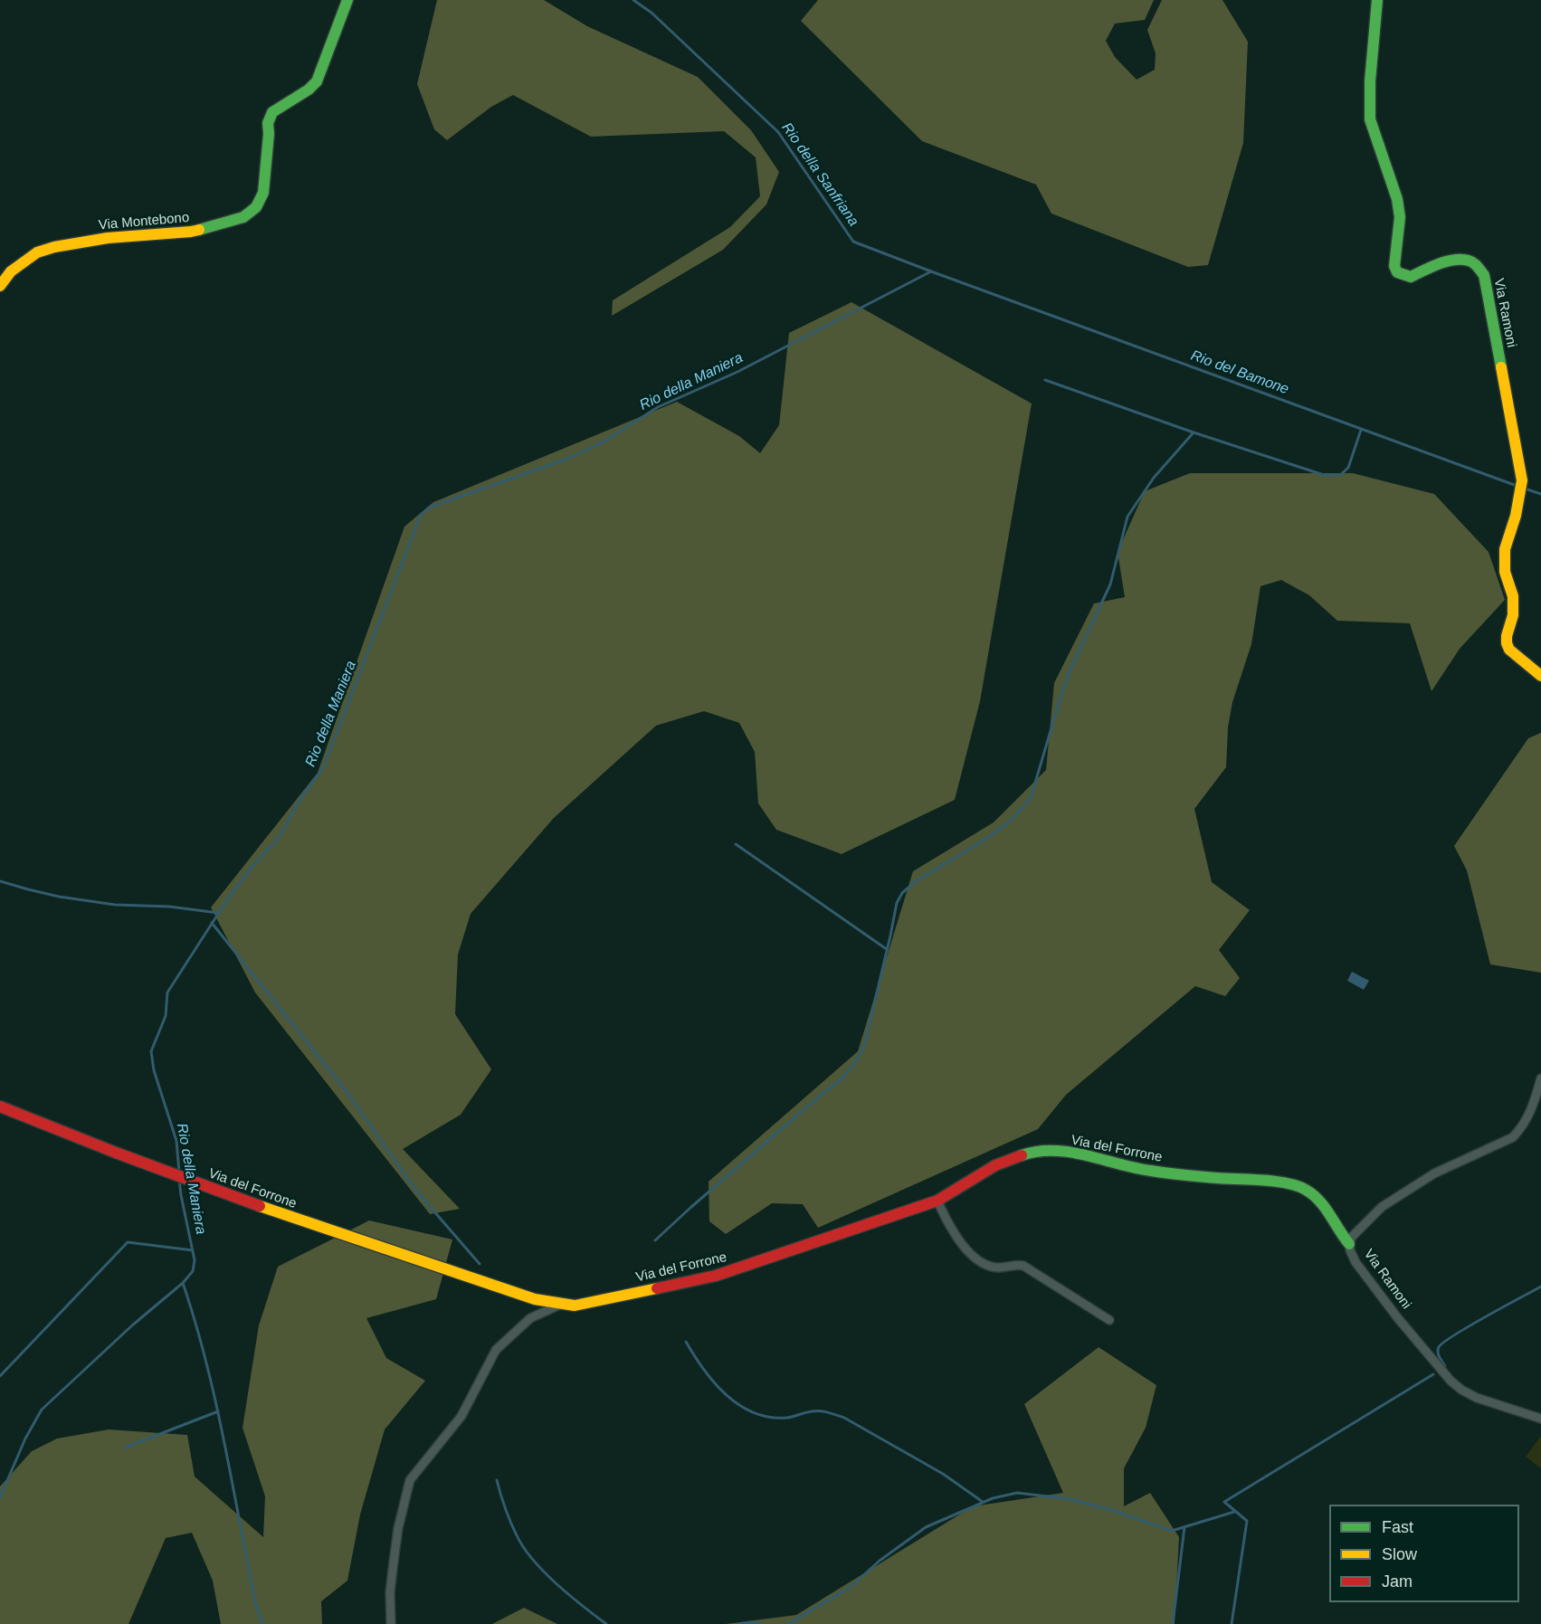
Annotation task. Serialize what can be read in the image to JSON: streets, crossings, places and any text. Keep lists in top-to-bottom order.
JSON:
{
  "streets": {
    "street": ["Via Montebono", "Via Ramoni", "Via del Forrone"]
  },
  "crossings": [
    ["Via Ramoni", "Via del Forrone"]
  ],
  "water": ["Rio della Sanfriana", "Rio del Bamone", "Rio della Maniera"],
  "legend": ["Fast", "Slow", "Jam"]
}
